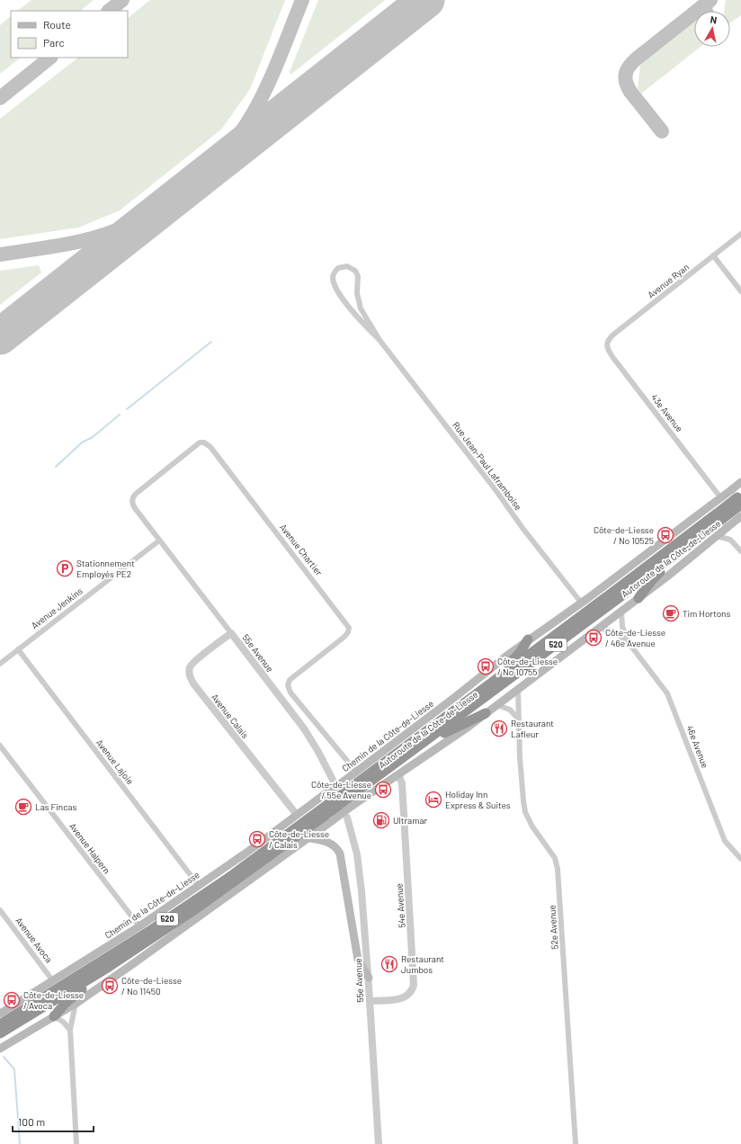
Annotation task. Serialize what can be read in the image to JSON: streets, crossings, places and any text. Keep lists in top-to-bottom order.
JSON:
{
  "streets": {
    "highway": ["Autoroute de la Côte-de-Liesse", "520"],
    "main road": ["Chemin de la Côte-de-Liesse"],
    "street": [
      "Avenue Ryan",
      "43e Avenue",
      "Rue Jean-Paul Laframboise",
      "Avenue Chartier",
      "Avenue Jenkins",
      "55e Avenue",
      "Avenue Calais",
      "46e Avenue",
      "Avenue Lajoie",
      "Avenue Halpern",
      "54e Avenue",
      "52e Avenue",
      "Avenue Avoca"
    ]
  },
  "crossings": [
    ["Avenue Ryan", "43e Avenue"],
    ["Rue Jean-Paul Laframboise", "Chemin de la Côte-de-Liesse"],
    ["Avenue Chartier", "Avenue Jenkins"],
    ["Avenue Chartier", "55e Avenue"],
    ["Avenue Chartier", "Chemin de la Côte-de-Liesse"],
    ["Autoroute de la Côte-de-Liesse", "Chemin de la Côte-de-Liesse"],
    ["Avenue Jenkins", "55e Avenue"],
    ["Avenue Jenkins", "Avenue Lajoie"],
    ["55e Avenue", "Avenue Calais"],
    ["55e Avenue", "54e Avenue"],
    ["Avenue Calais", "Chemin de la Côte-de-Liesse"],
    ["Chemin de la Côte-de-Liesse", "46e Avenue"],
    ["Chemin de la Côte-de-Liesse", "Avenue Lajoie"],
    ["Chemin de la Côte-de-Liesse", "Avenue Halpern"],
    ["Chemin de la Côte-de-Liesse", "54e Avenue"],
    ["Chemin de la Côte-de-Liesse", "52e Avenue"],
    ["Chemin de la Côte-de-Liesse", "Avenue Avoca"]
  ],
  "places": {
    "bus stop": [
      "Côte-de-Liesse / No 10525",
      "Côte-de-Liesse / 46e Avenue",
      "Côte-de-Liesse / No 10755",
      "Côte-de-Liesse / 55e Avenue",
      "Côte-de-Liesse / Calais",
      "Côte-de-Liesse / No 11450",
      "Côte-de-Liesse / Avoca"
    ],
    "parking": ["Stationnement Employés PE2"],
    "cafe": ["Tim Hortons", "Las Fincas"],
    "restaurant": ["Restaurant Lafleur", "Restaurant Jumbos"],
    "hotel": ["Holiday Inn Express & Suites"],
    "fuel station": ["Ultramar"]
  },
  "legend": ["Route", "Parc"],
  "scale_bar": "100 m",
  "north": "top"
}
